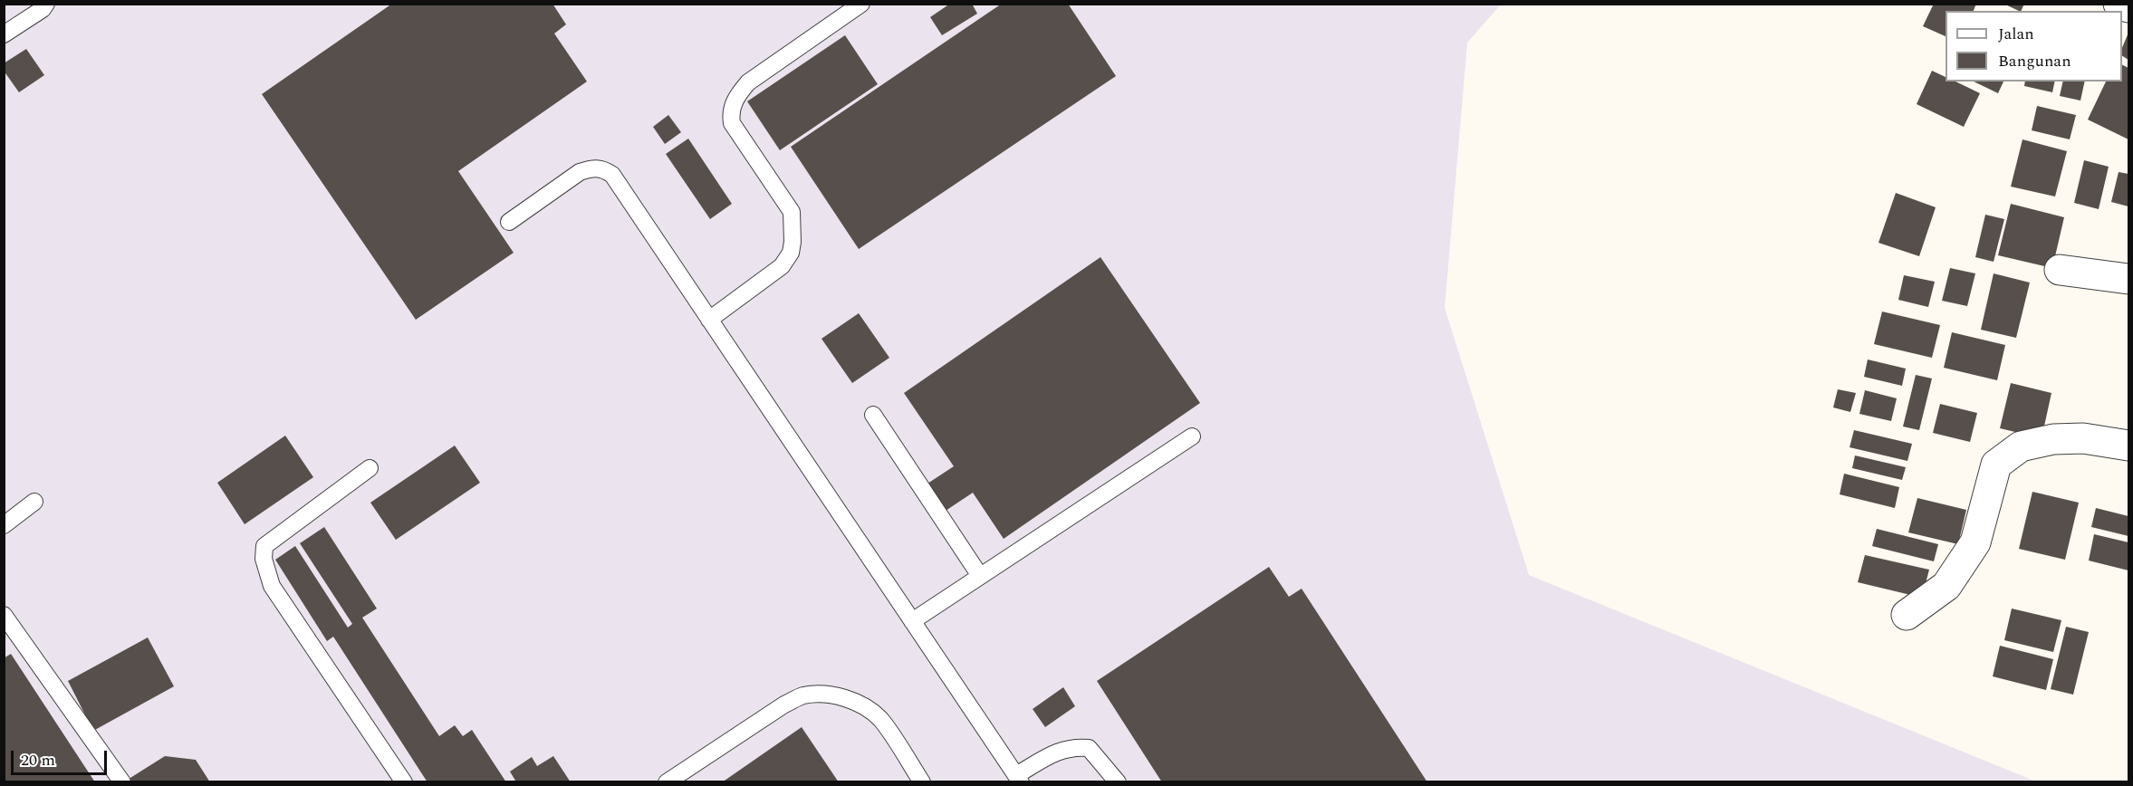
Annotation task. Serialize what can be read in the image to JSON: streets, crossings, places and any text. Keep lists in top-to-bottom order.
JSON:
{
  "legend": ["Jalan", "Bangunan"],
  "scale_bar": "20 m"
}
